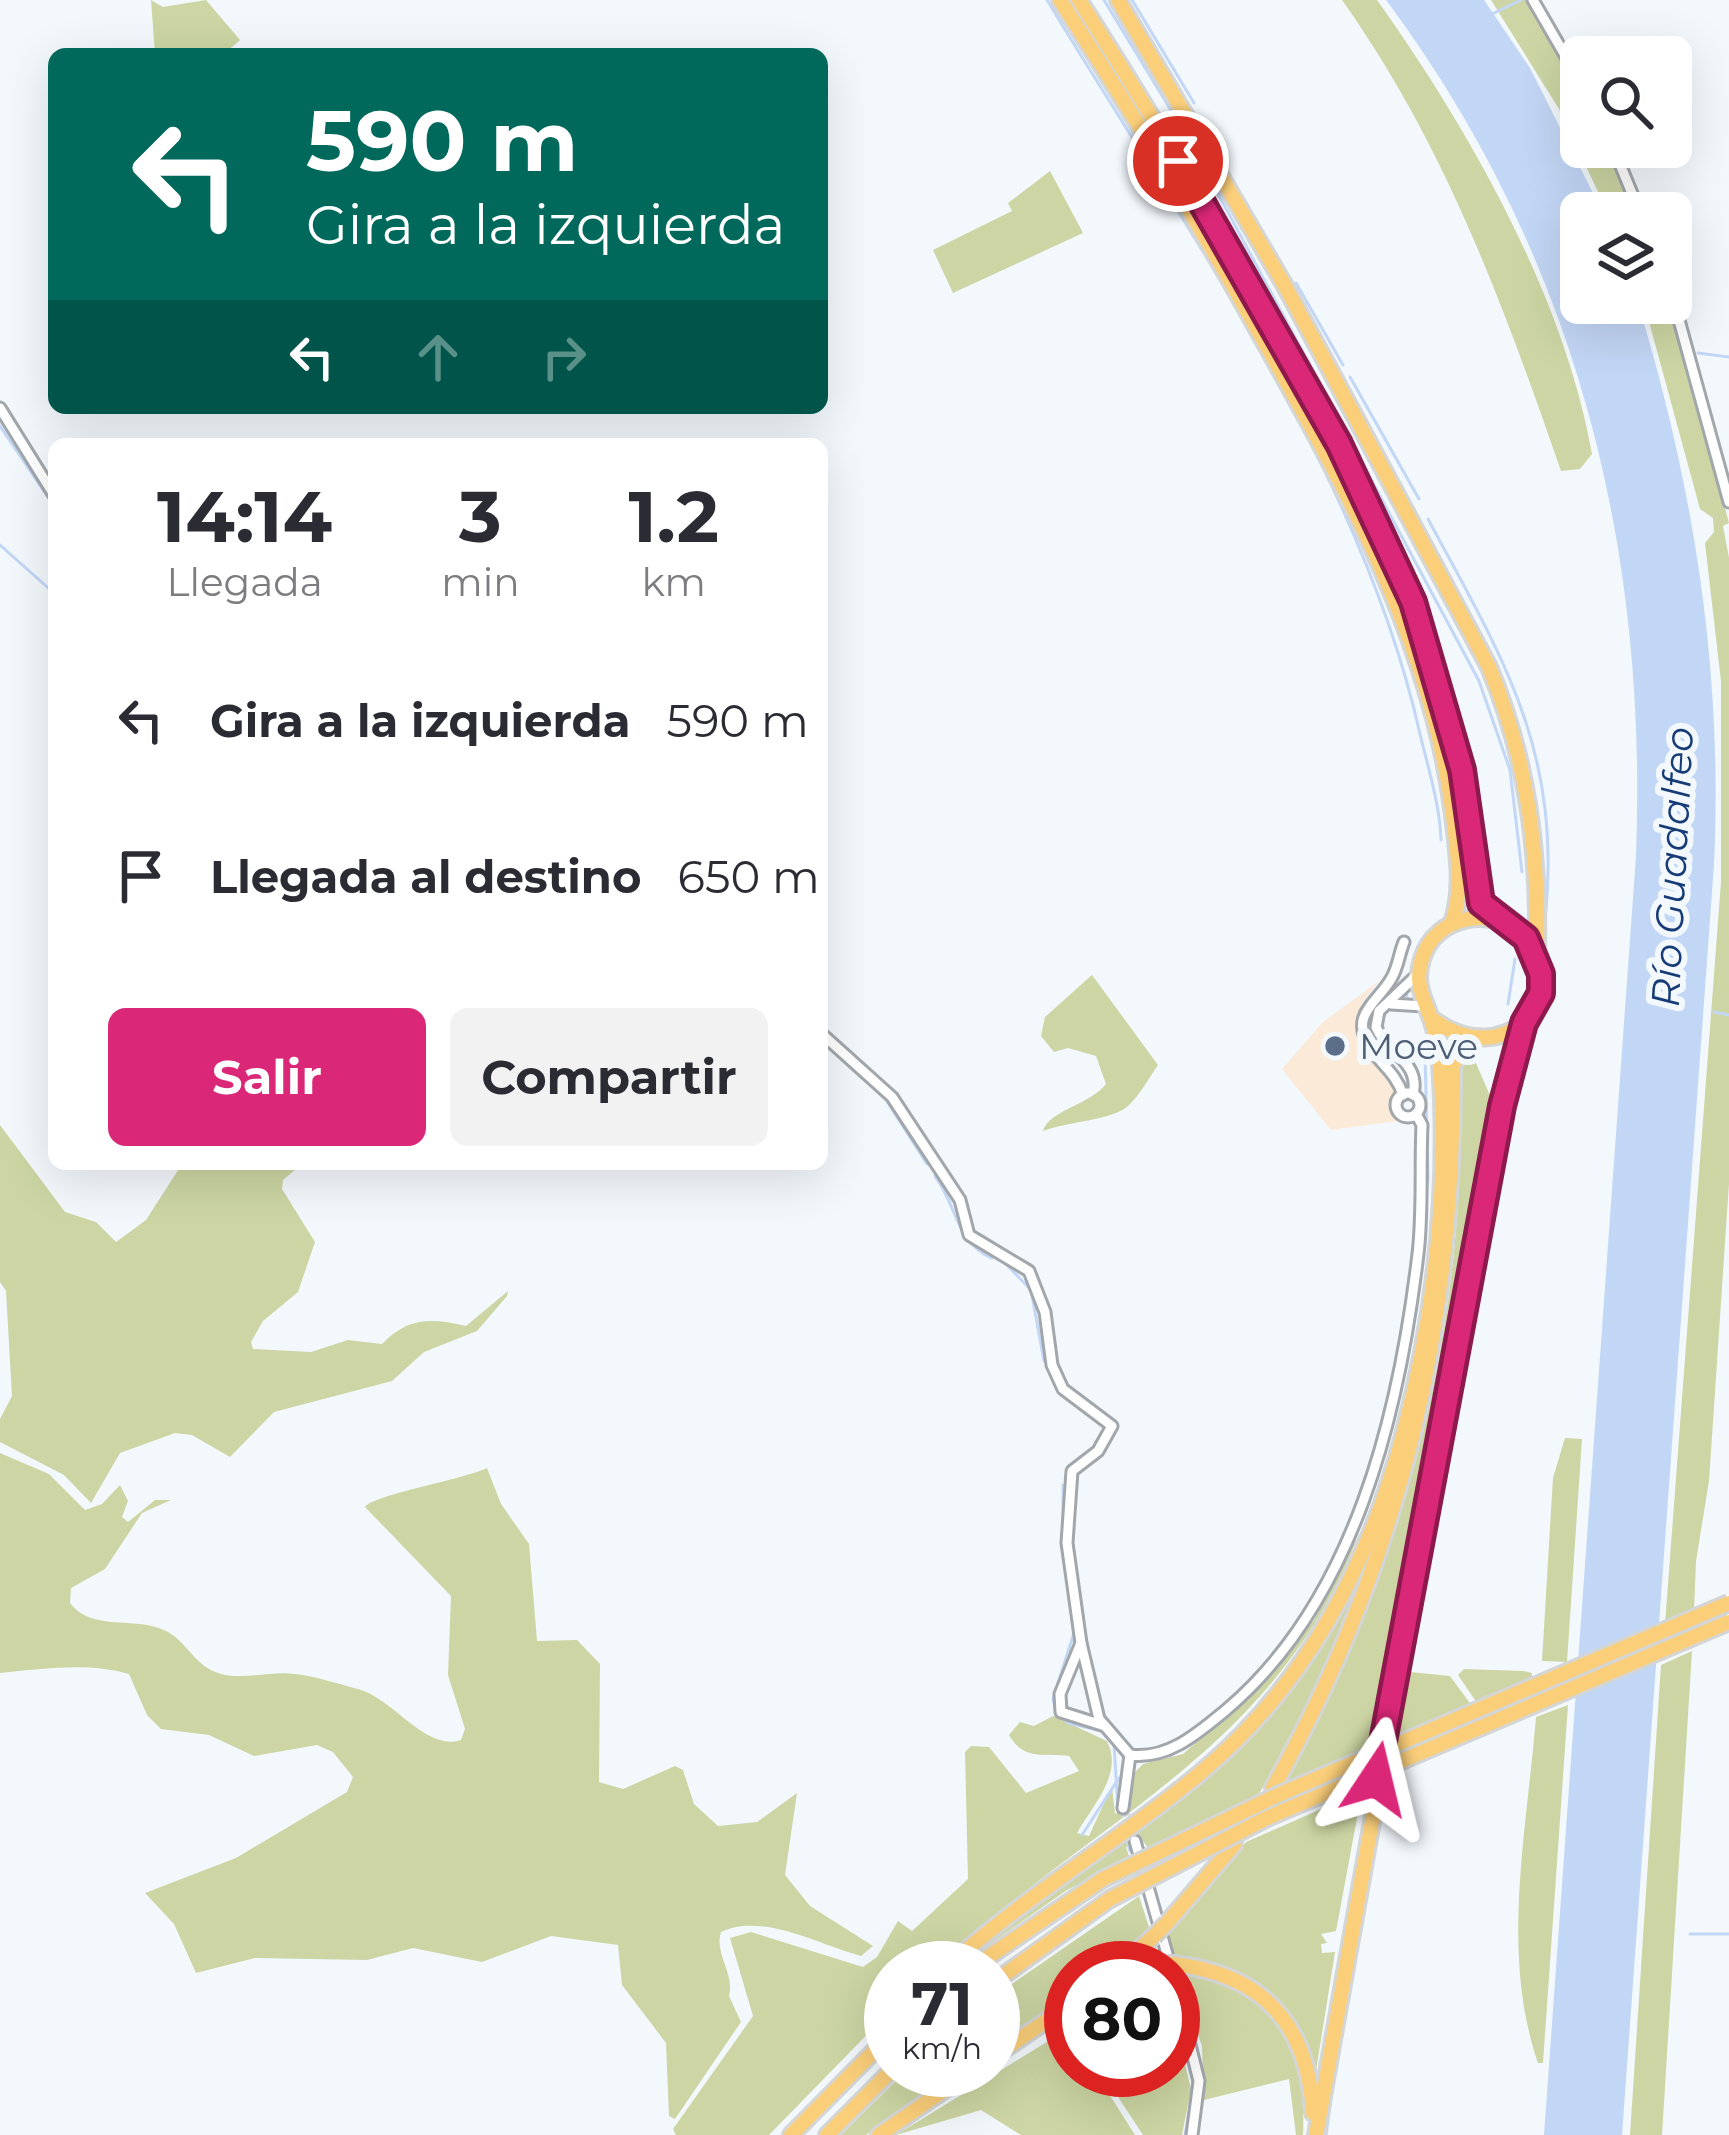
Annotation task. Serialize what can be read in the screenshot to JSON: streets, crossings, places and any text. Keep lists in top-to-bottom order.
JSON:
{
  "water": ["Río Guadalfeo"],
  "places": ["Moeve"],
  "page": {
    "turn": ["590 m", "Gira a la izquierda"],
    "eta": [
      "14:14",
      "Llegada",
      "3",
      "min",
      "1.2",
      "km"
    ],
    "list": [
      {
        "name": "Gira a la izquierda",
        "value": "590 m"
      },
      {
        "name": "Llegada al destino",
        "value": "650 m"
      }
    ],
    "buttons": ["Salir", "Compartir"],
    "speed": "71 km/h",
    "limit": "80"
  }
}
